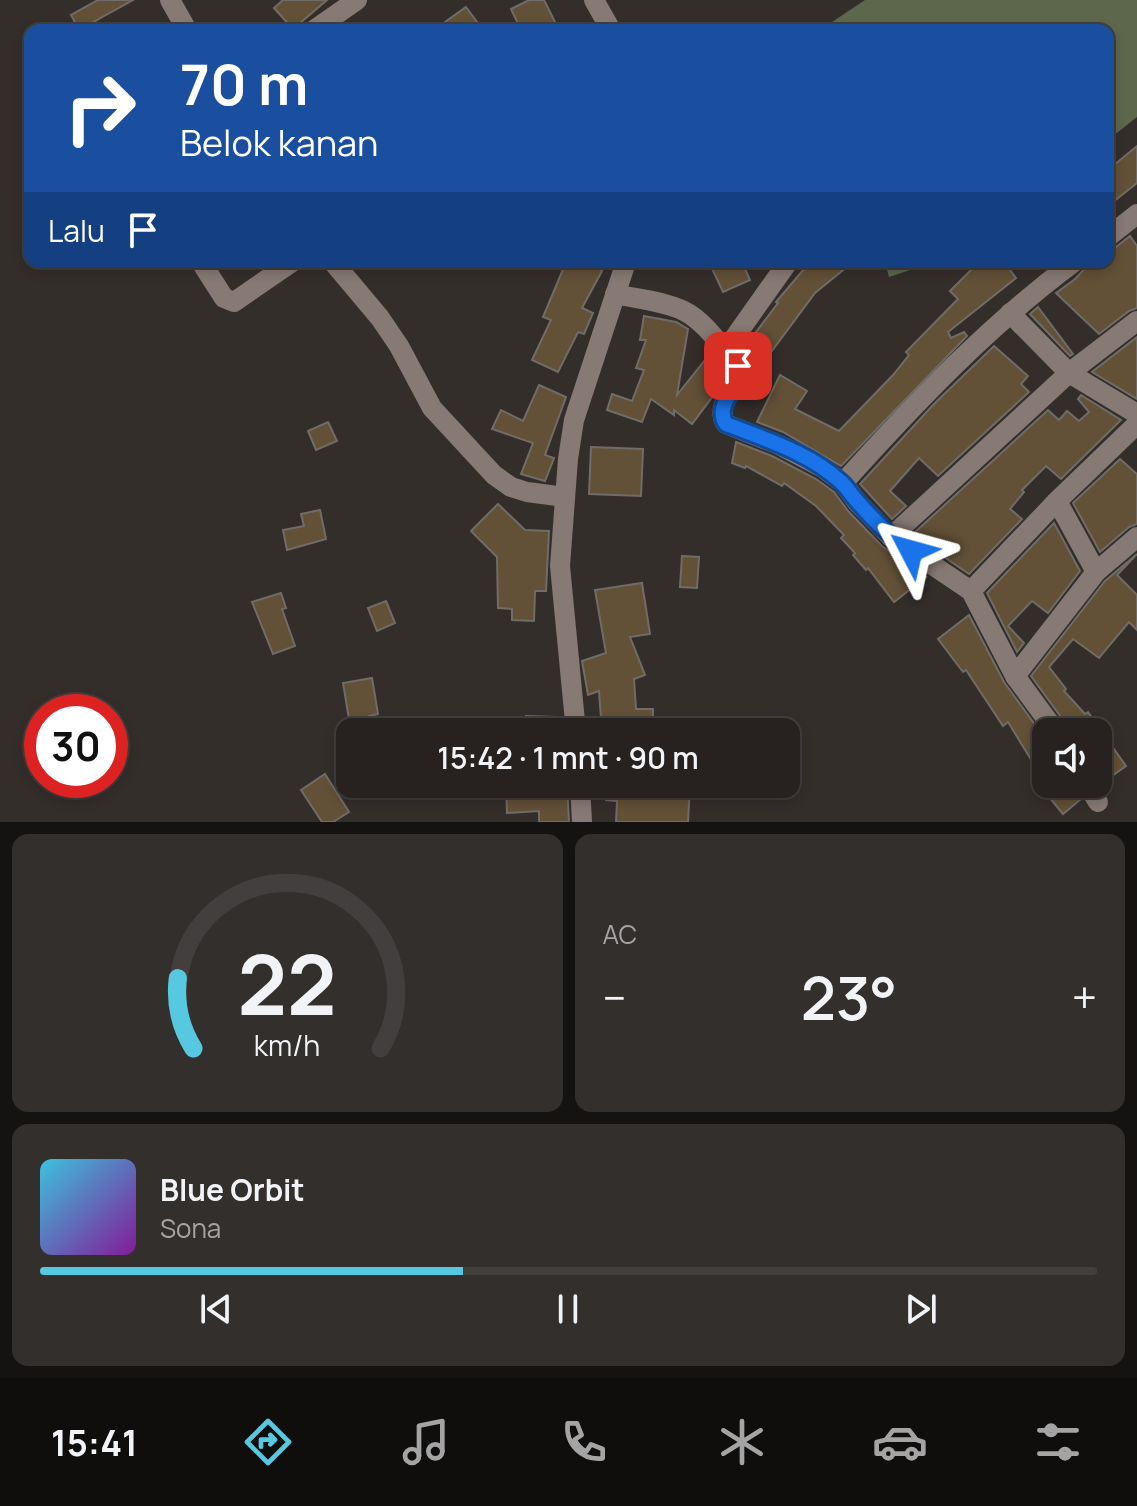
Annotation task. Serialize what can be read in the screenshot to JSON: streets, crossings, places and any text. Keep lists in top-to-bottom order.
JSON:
{
  "page": {
    "turn": ["70 m", "Belok kanan"],
    "then": "Lalu",
    "limit": "30",
    "trip": "15:42 · 1 mnt · 90 m",
    "tile": "AC",
    "heat": ["−", "23°", "+"],
    "song": ["Blue Orbit", "Sona"],
    "tabs": "15:41",
    "gauge": ["22", "km/h"]
  }
}
